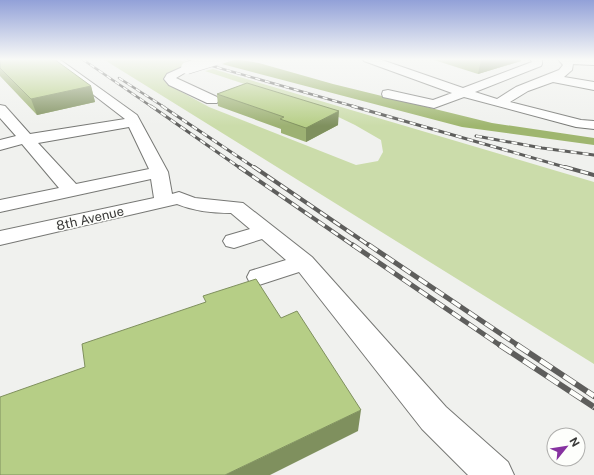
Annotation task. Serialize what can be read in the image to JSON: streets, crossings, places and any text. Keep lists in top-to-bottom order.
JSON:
{
  "streets": {
    "lane": ["8th Avenue"]
  },
  "north": "top right"
}
